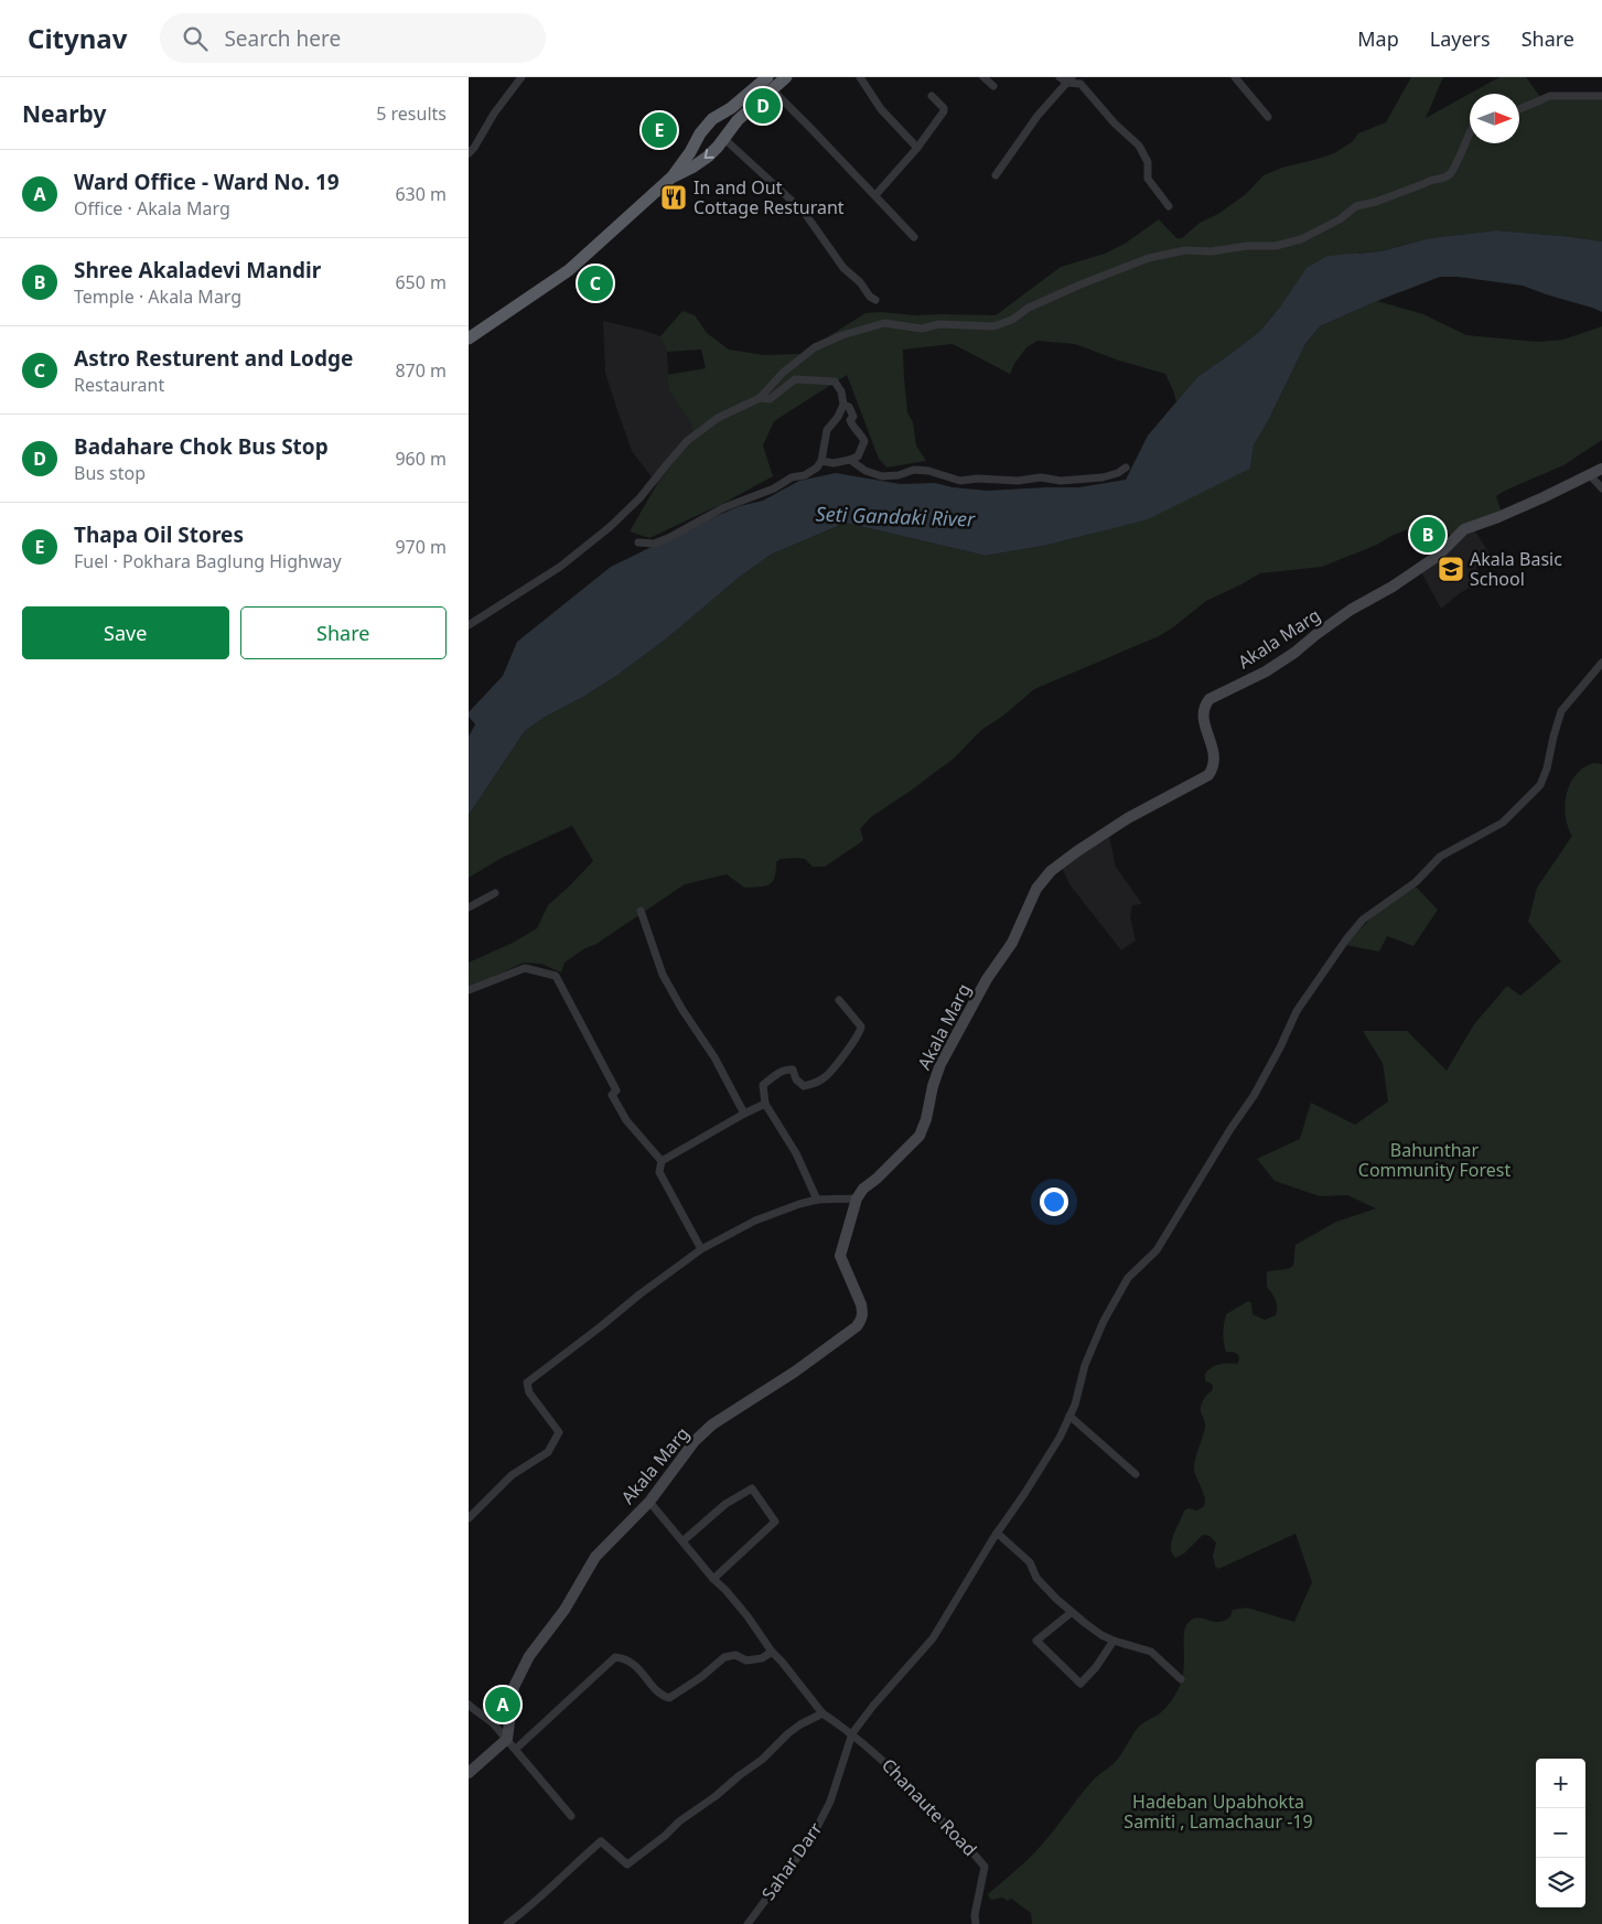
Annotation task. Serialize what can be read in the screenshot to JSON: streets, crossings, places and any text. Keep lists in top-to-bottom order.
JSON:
{
  "streets": {
    "main road": ["Akala Marg"],
    "street": ["Chanaute Road", "Sahar Darr"]
  },
  "crossings": [
    ["Chanaute Road", "Sahar Darr"]
  ],
  "water": ["Seti Gandaki River"],
  "parks": ["Bahunthar Community Forest", "Hadeban Upabhokta Samiti , Lamachaur -19"],
  "places": {
    "restaurant": ["In and Out Cottage Resturant"],
    "school or university": ["Akala Basic School"]
  },
  "north": "right",
  "page": {
    "header": "Citynav",
    "search": "Search here",
    "nav": ["Map", "Layers", "Share"],
    "heading": ["Nearby", "5 results"],
    "pins": [
      "D",
      "E",
      "C",
      "B",
      "A"
    ],
    "list": [
      {
        "mark": "A",
        "name": "Ward Office - Ward No. 19",
        "note": "Office · Akala Marg",
        "value": "630 m"
      },
      {
        "mark": "B",
        "name": "Shree Akaladevi Mandir",
        "note": "Temple · Akala Marg",
        "value": "650 m"
      },
      {
        "mark": "C",
        "name": "Astro Resturent and Lodge",
        "note": "Restaurant",
        "value": "870 m"
      },
      {
        "mark": "D",
        "name": "Badahare Chok Bus Stop",
        "note": "Bus stop",
        "value": "960 m"
      },
      {
        "mark": "E",
        "name": "Thapa Oil Stores",
        "note": "Fuel · Pokhara Baglung Highway",
        "value": "970 m"
      }
    ],
    "buttons": ["Save", "Share"],
    "map_buttons": ["+", "−"]
  }
}
